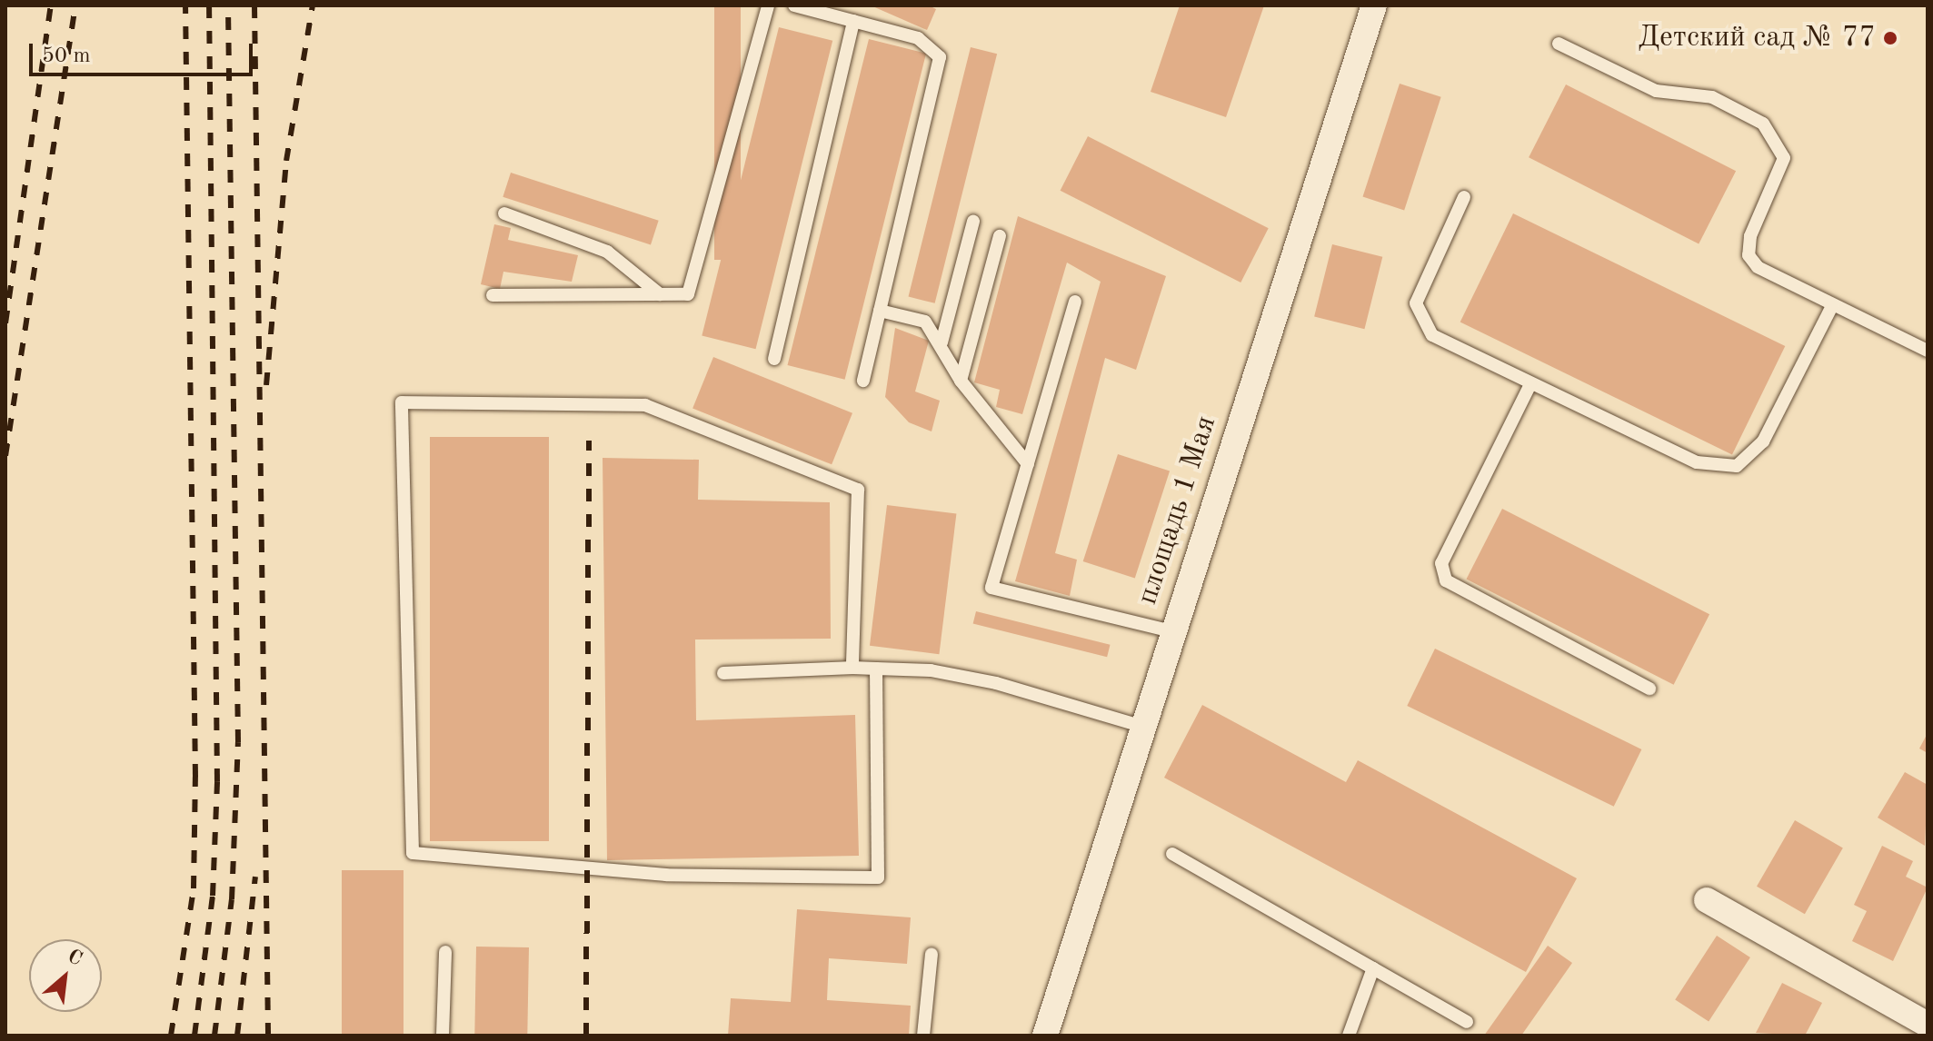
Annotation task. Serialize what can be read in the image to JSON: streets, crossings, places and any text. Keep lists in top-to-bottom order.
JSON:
{
  "streets": {
    "street": ["площадь 1 Мая"]
  },
  "places": ["Детский сад № 77"],
  "scale_bar": "50 m",
  "north": "top right"
}
